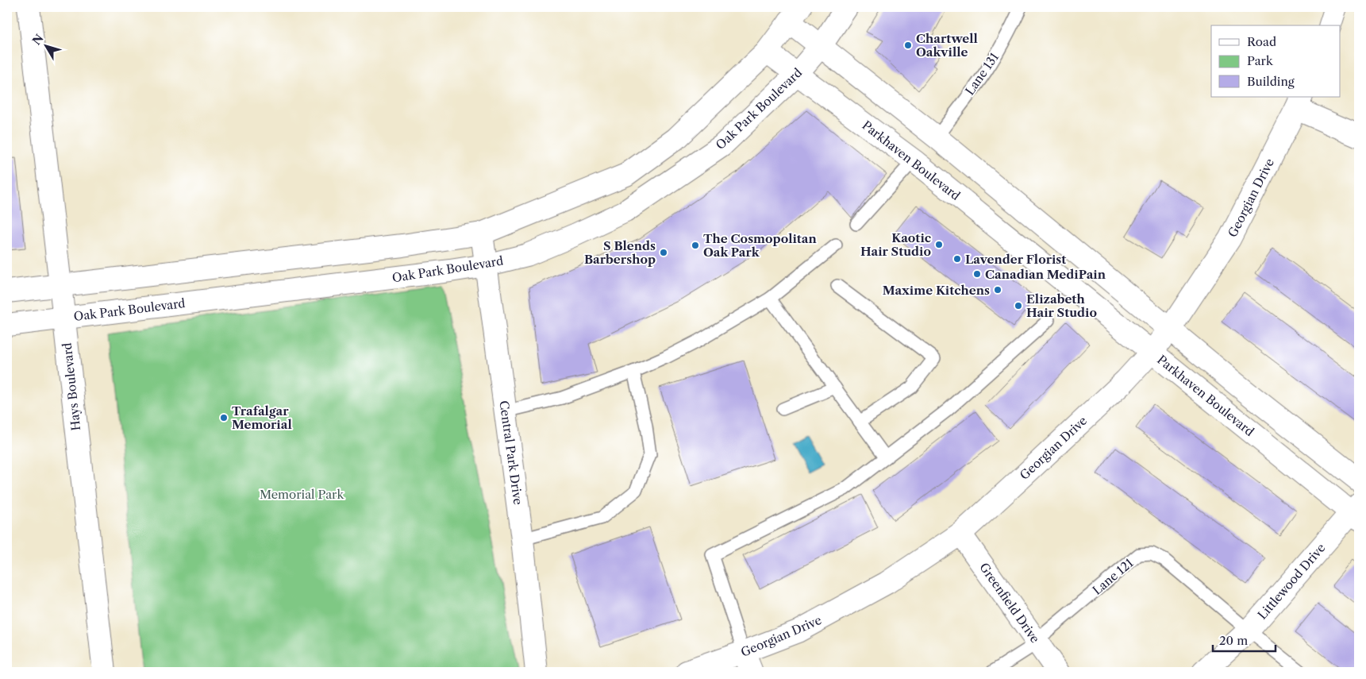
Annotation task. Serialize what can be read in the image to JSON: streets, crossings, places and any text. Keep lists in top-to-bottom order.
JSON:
{
  "streets": {
    "street": [
      "Oak Park Boulevard",
      "Parkhaven Boulevard",
      "Georgian Drive",
      "Hays Boulevard",
      "Central Park Drive",
      "Littlewood Drive",
      "Greenfield Drive"
    ],
    "lane": ["Lane 131", "Lane 121"]
  },
  "crossings": [
    ["Oak Park Boulevard", "Parkhaven Boulevard"],
    ["Oak Park Boulevard", "Hays Boulevard"],
    ["Oak Park Boulevard", "Central Park Drive"],
    ["Parkhaven Boulevard", "Georgian Drive"],
    ["Parkhaven Boulevard", "Littlewood Drive"],
    ["Georgian Drive", "Greenfield Drive"],
    ["Lane 121", "Littlewood Drive"],
    ["Lane 121", "Greenfield Drive"]
  ],
  "parks": ["Memorial Park"],
  "places": [
    "Chartwell Oakville",
    "Kaotic Hair Studio",
    "The Cosmopolitan Oak Park",
    "S Blends Barbershop",
    "Lavender Florist",
    "Canadian MediPain",
    "Maxime Kitchens",
    "Elizabeth Hair Studio",
    "Trafalgar Memorial"
  ],
  "legend": ["Road", "Park", "Building"],
  "scale_bar": "20 m",
  "north": "top left"
}
